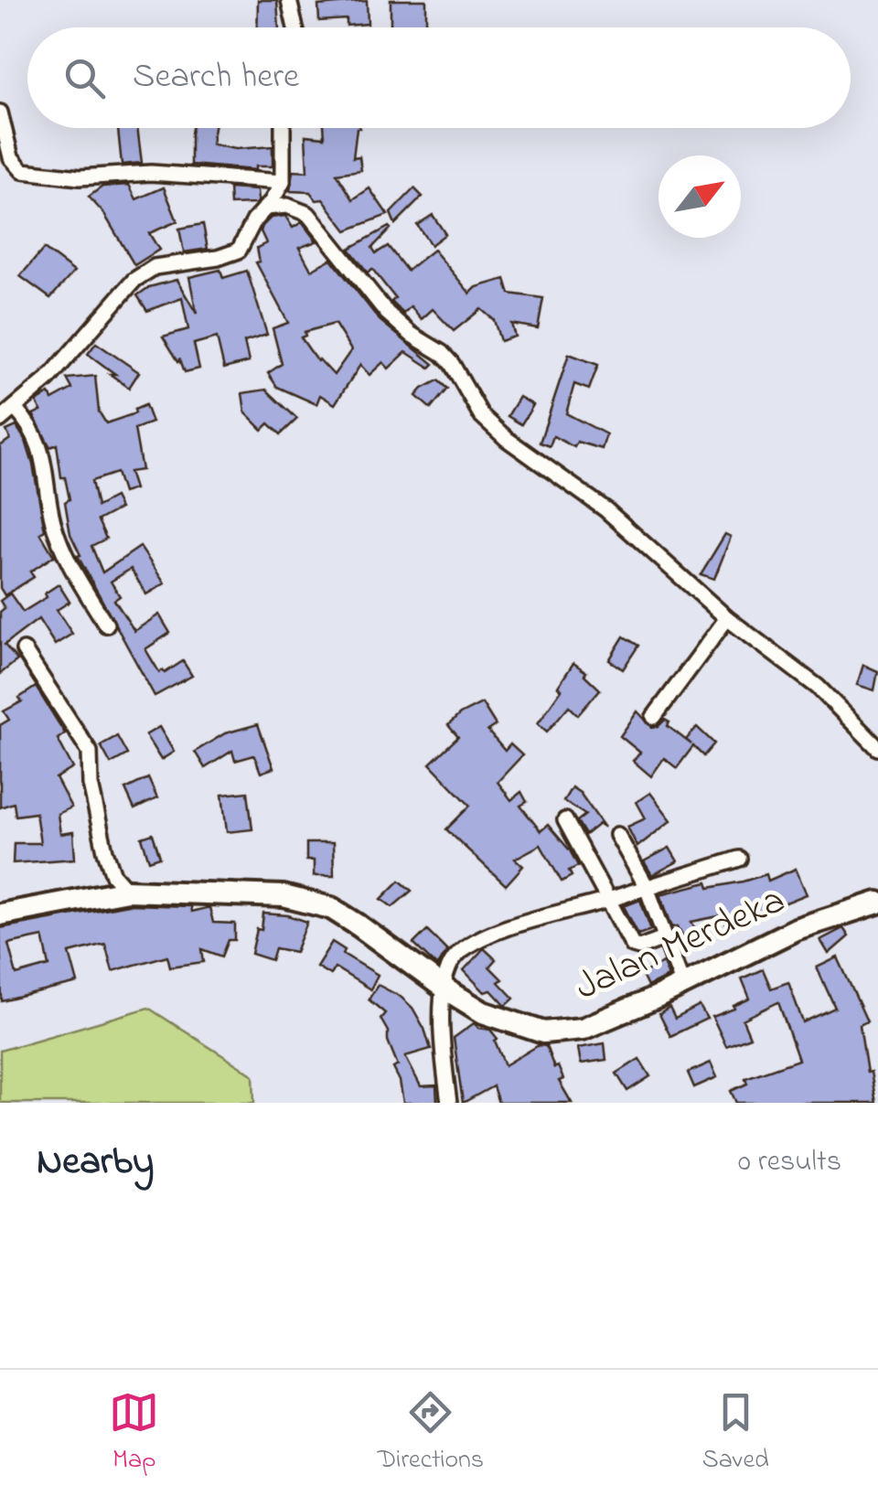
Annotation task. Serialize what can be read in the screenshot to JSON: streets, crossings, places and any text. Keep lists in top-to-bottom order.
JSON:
{
  "streets": {
    "street": ["Jalan Merdeka"]
  },
  "north": "top right",
  "page": {
    "search": "Search here",
    "heading": ["Nearby", "0 results"],
    "nav": ["Map", "Directions", "Saved"]
  }
}
